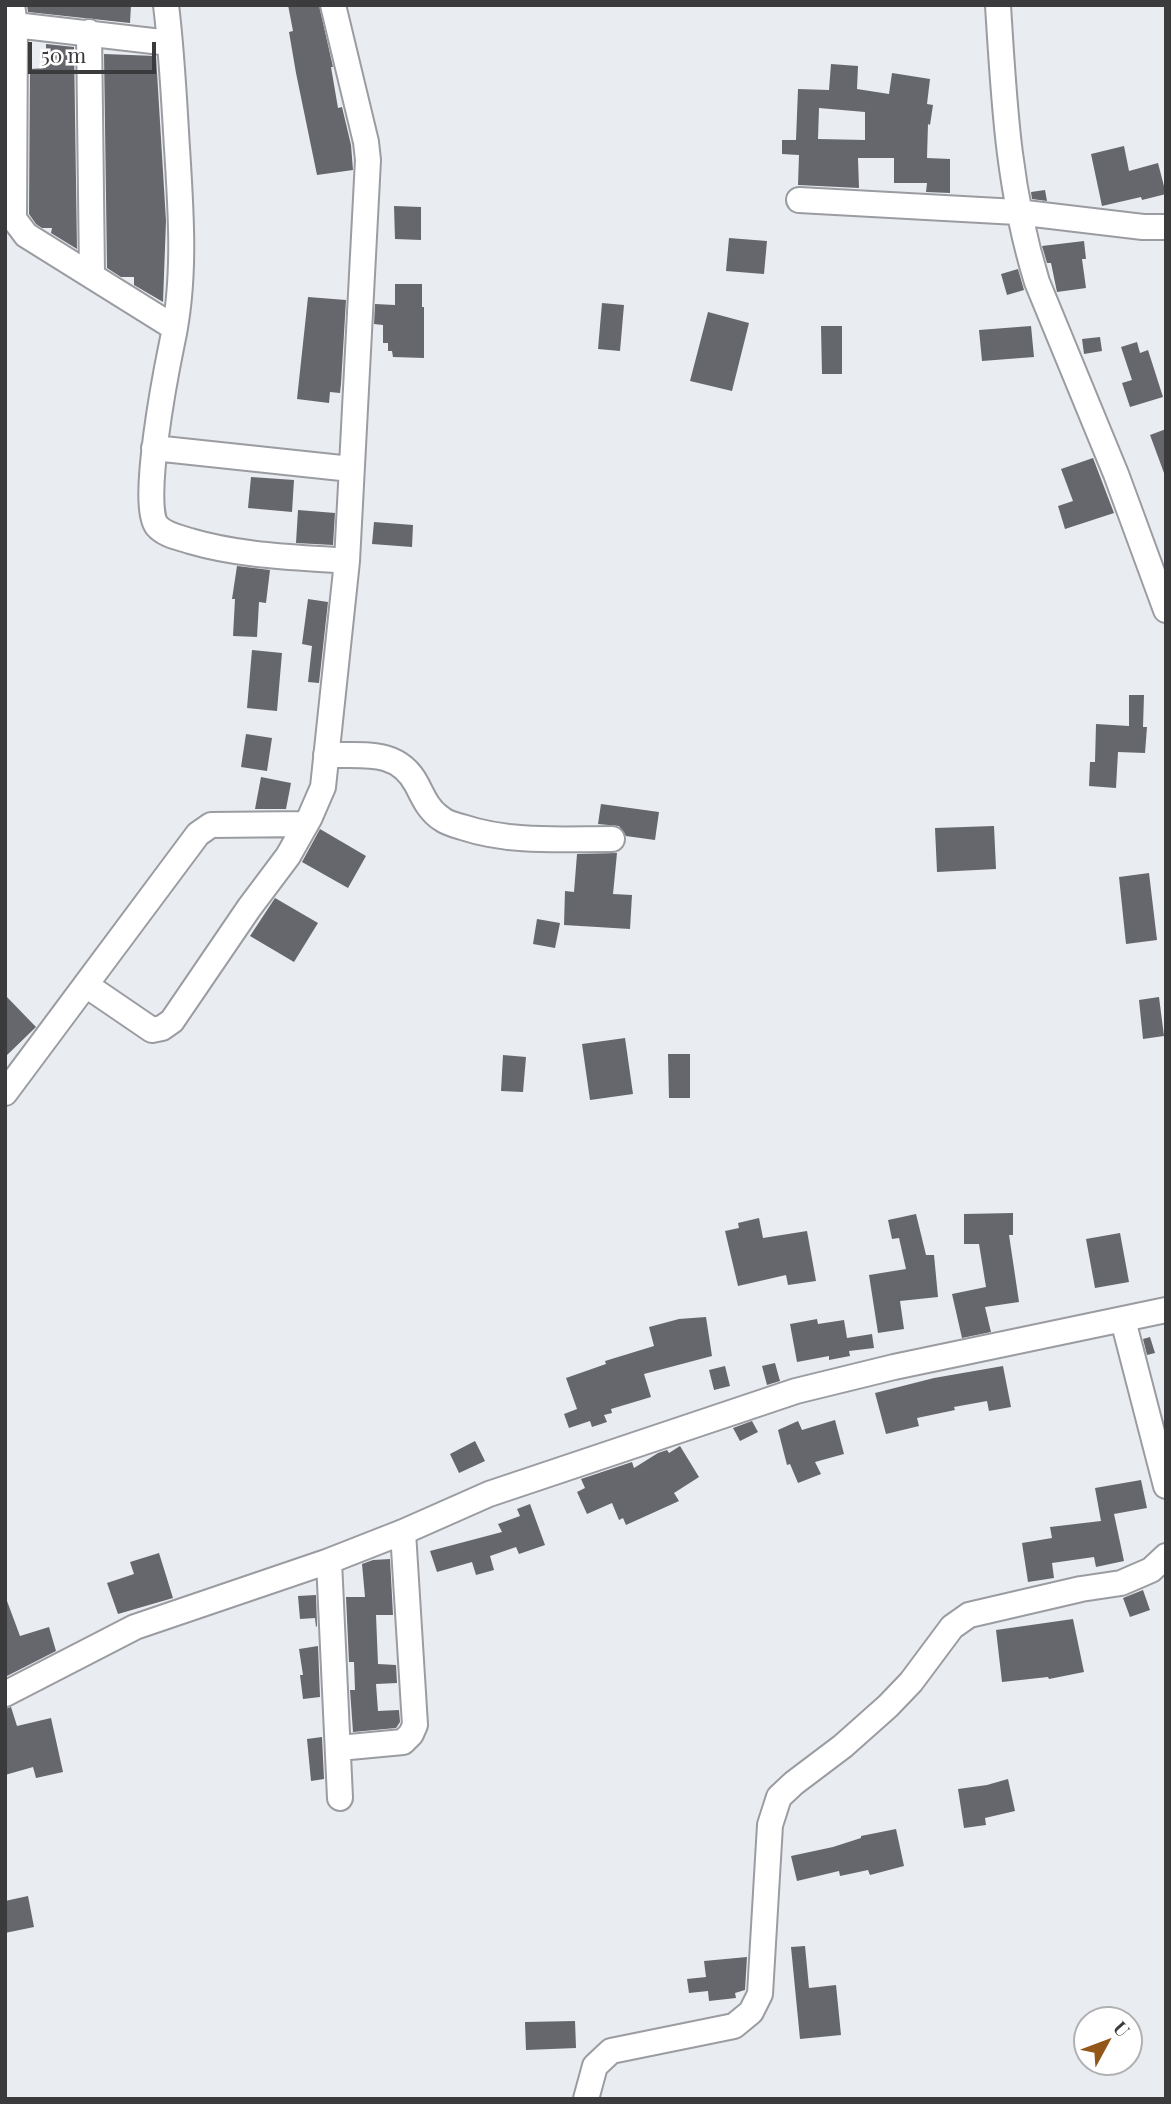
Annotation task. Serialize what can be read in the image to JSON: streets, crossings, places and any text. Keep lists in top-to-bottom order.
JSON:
{
  "scale_bar": "50 m",
  "north": "top right"
}
